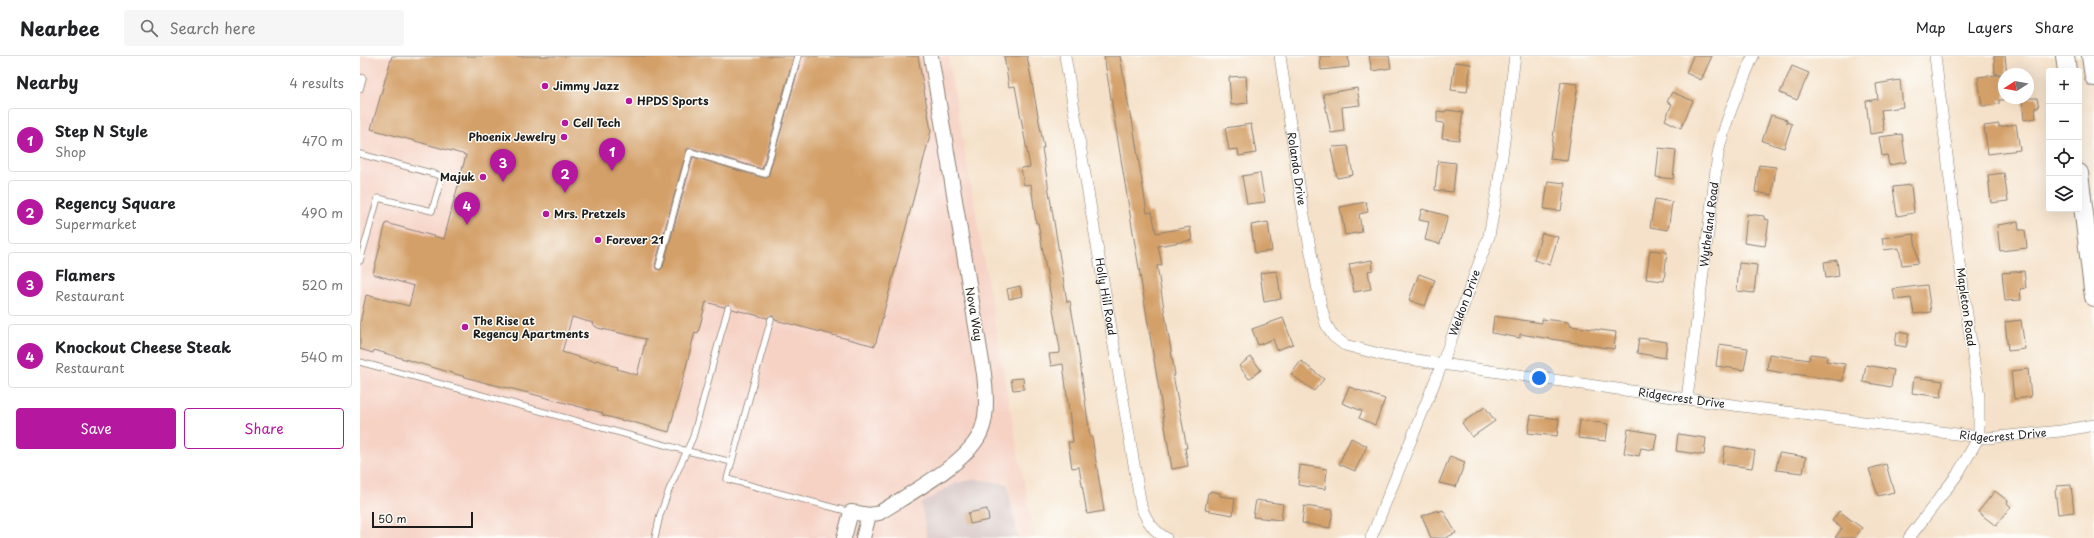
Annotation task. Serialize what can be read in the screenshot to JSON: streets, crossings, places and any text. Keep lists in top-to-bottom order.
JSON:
{
  "streets": {
    "street": [
      "Rolando Drive",
      "Wytheland Road",
      "Holly Hill Road",
      "Weldon Drive",
      "Mapleton Road",
      "Nova Way",
      "Ridgecrest Drive"
    ]
  },
  "crossings": [
    ["Rolando Drive", "Ridgecrest Drive"],
    ["Wytheland Road", "Ridgecrest Drive"],
    ["Weldon Drive", "Ridgecrest Drive"],
    ["Mapleton Road", "Ridgecrest Drive"]
  ],
  "places": [
    "Jimmy Jazz",
    "HPDS Sports",
    "Cell Tech",
    "Phoenix Jewelry",
    "Majuk",
    "Mrs. Pretzels",
    "Forever 21",
    "The Rise at Regency Apartments"
  ],
  "scale_bar": "50 m",
  "north": "left",
  "page": {
    "header": "Nearbee",
    "search": "Search here",
    "nav": ["Map", "Layers", "Share"],
    "heading": ["Nearby", "4 results"],
    "map_buttons": ["+", "−"],
    "list": [
      {
        "mark": "1",
        "name": "Step N Style",
        "note": "Shop",
        "value": "470 m"
      },
      {
        "mark": "2",
        "name": "Regency Square",
        "note": "Supermarket",
        "value": "490 m"
      },
      {
        "mark": "3",
        "name": "Flamers",
        "note": "Restaurant",
        "value": "520 m"
      },
      {
        "mark": "4",
        "name": "Knockout Cheese Steak",
        "note": "Restaurant",
        "value": "540 m"
      }
    ],
    "pins": [
      "1",
      "3",
      "2",
      "4"
    ],
    "buttons": ["Save", "Share"],
    "scale": "50 m"
  }
}
